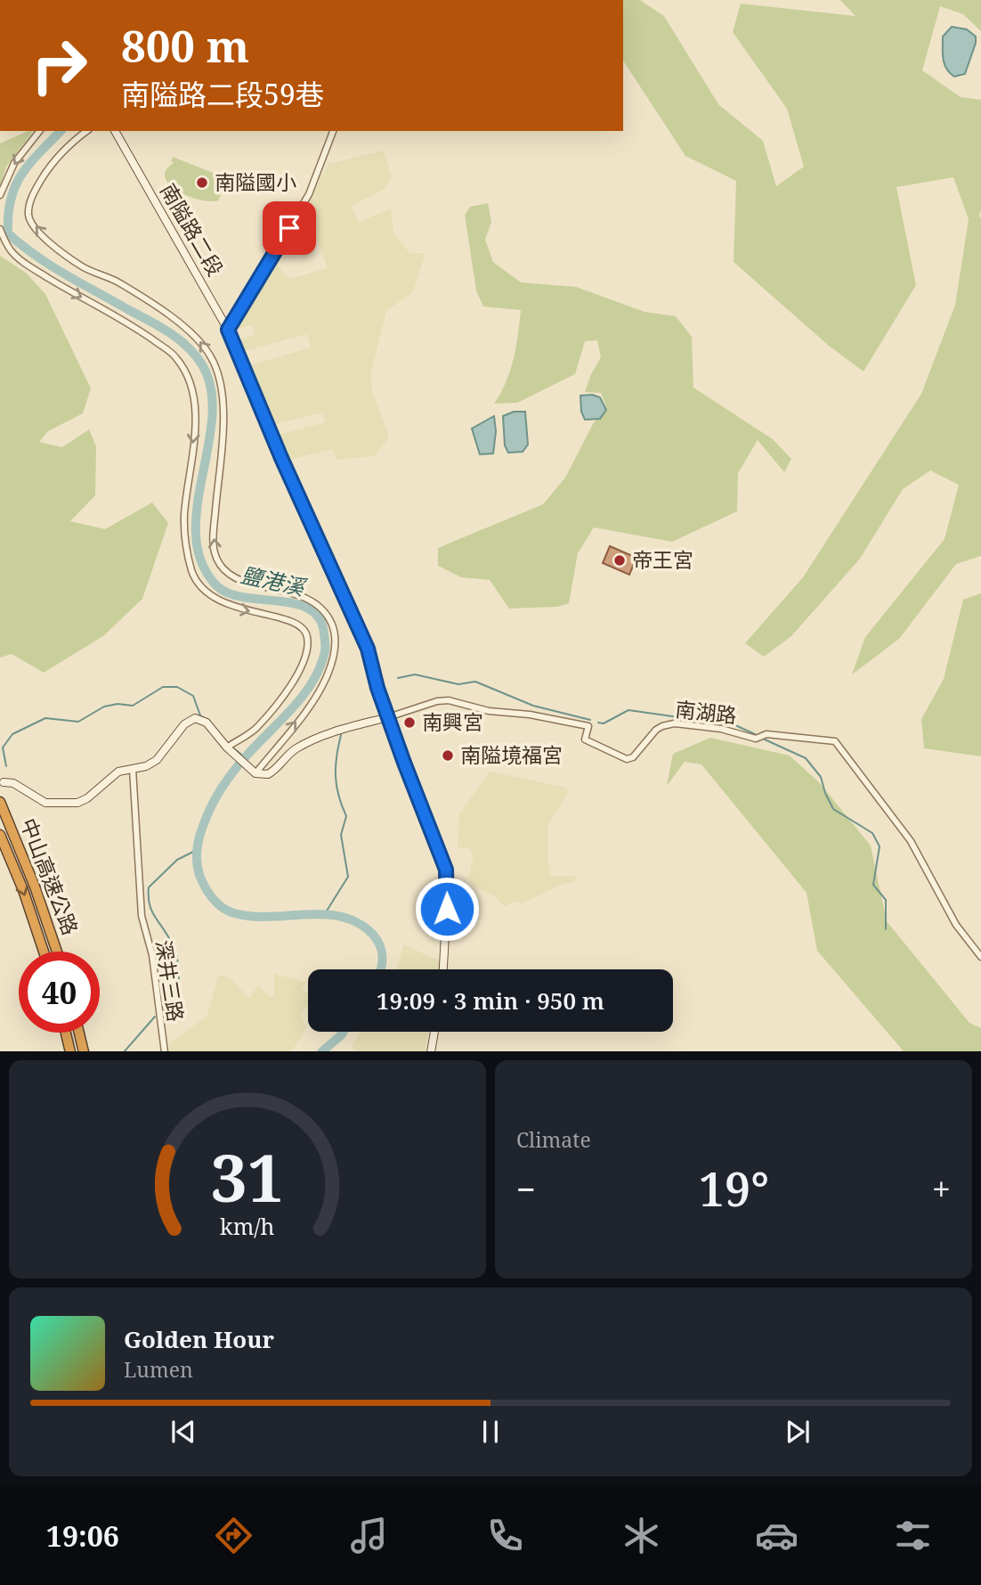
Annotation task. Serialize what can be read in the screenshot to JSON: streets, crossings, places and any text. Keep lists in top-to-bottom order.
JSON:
{
  "streets": {
    "highway": ["中山高速公路"],
    "street": ["南隘路二段", "南湖路", "深井三路"]
  },
  "crossings": [
    ["南隘路二段", "南湖路"]
  ],
  "water": ["鹽港溪"],
  "places": [
    "南隘國小",
    "帝王宮",
    "南興宮",
    "南隘境福宮"
  ],
  "page": {
    "turn": ["800 m", "南隘路二段59巷"],
    "limit": "40",
    "trip": "19:09 · 3 min · 950 m",
    "tile": "Climate",
    "heat": ["−", "19°", "+"],
    "song": ["Golden Hour", "Lumen"],
    "tabs": "19:06",
    "gauge": ["31", "km/h"]
  }
}
